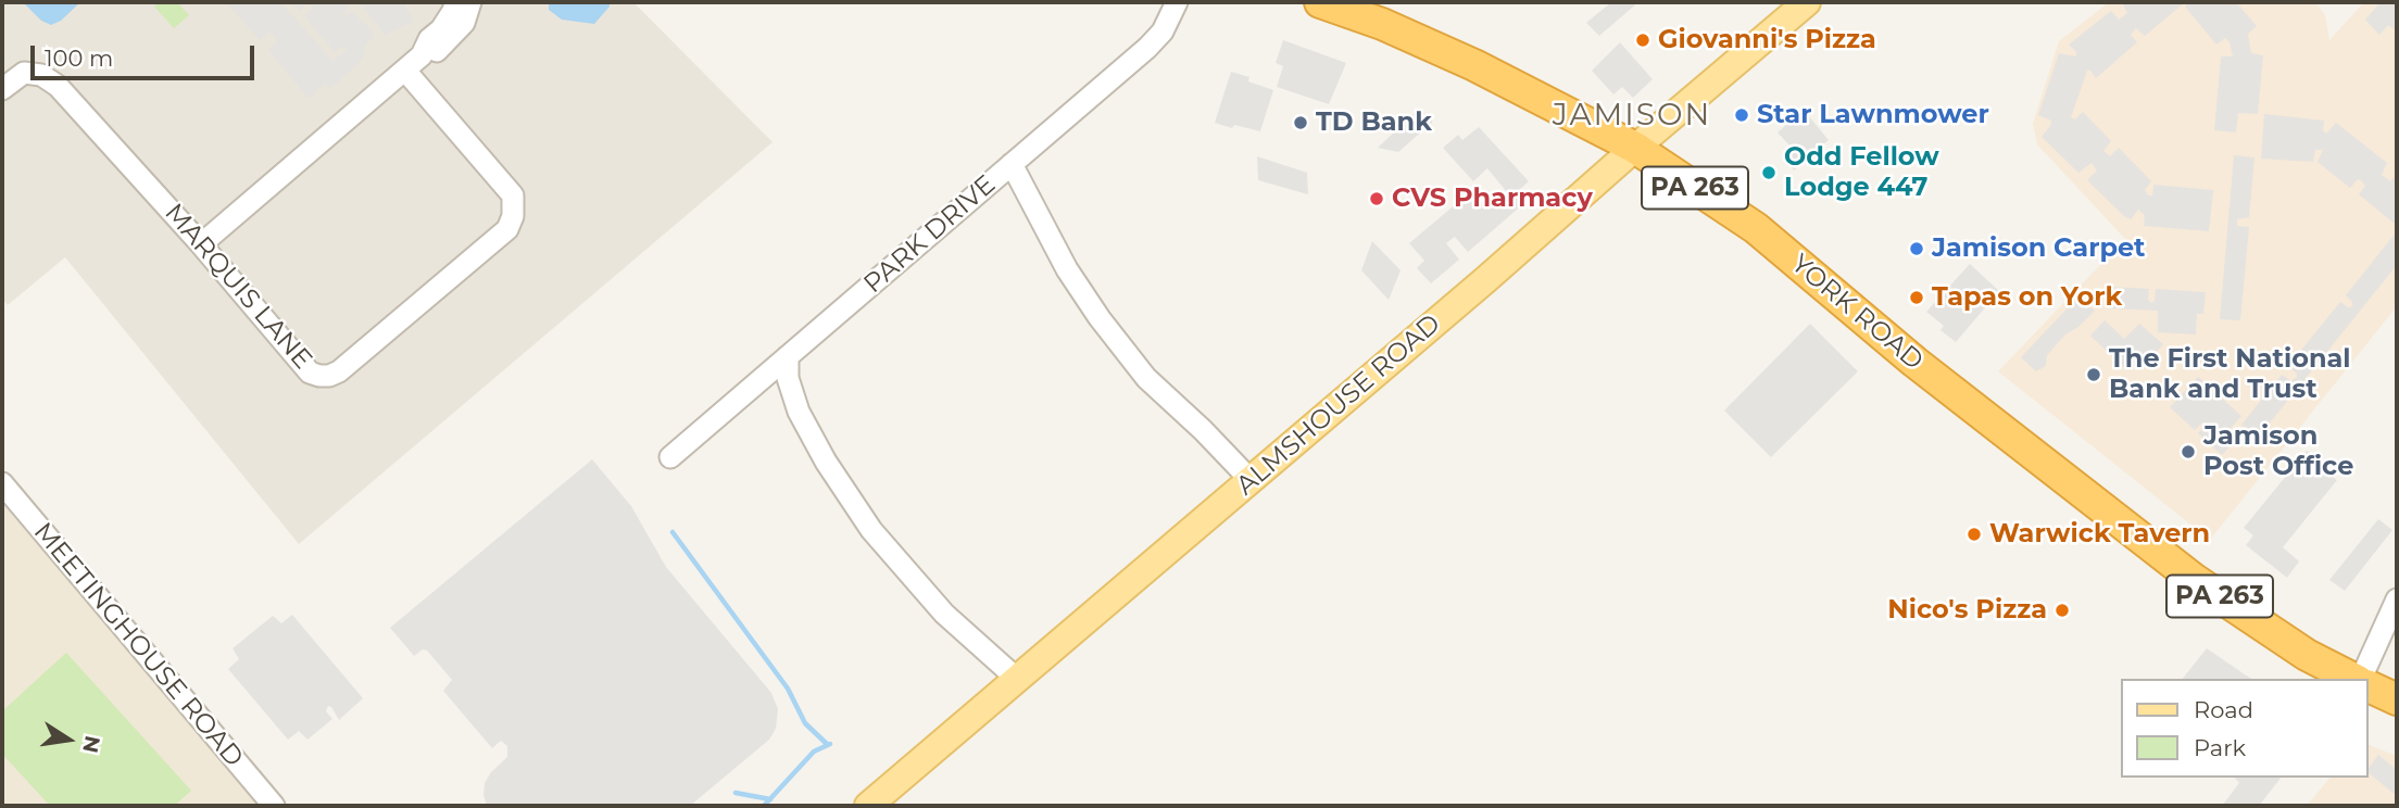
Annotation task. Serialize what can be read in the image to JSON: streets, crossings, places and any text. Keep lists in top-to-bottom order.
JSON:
{
  "streets": {
    "highway": ["PA 263", "YORK ROAD"],
    "main road": ["ALMSHOUSE ROAD"],
    "street": ["PARK DRIVE", "MARQUIS LANE", "MEETINGHOUSE ROAD"]
  },
  "crossings": [
    ["YORK ROAD", "ALMSHOUSE ROAD"]
  ],
  "districts": ["JAMISON"],
  "places": [
    "Giovanni's Pizza",
    "Star Lawnmower",
    "TD Bank",
    "Odd Fellow Lodge 447",
    "CVS Pharmacy",
    "Jamison Carpet",
    "Tapas on York",
    "The First National Bank and Trust",
    "Jamison Post Office",
    "Warwick Tavern",
    "Nico's Pizza"
  ],
  "legend": ["Road", "Park"],
  "scale_bar": "100 m",
  "north": "right"
}
